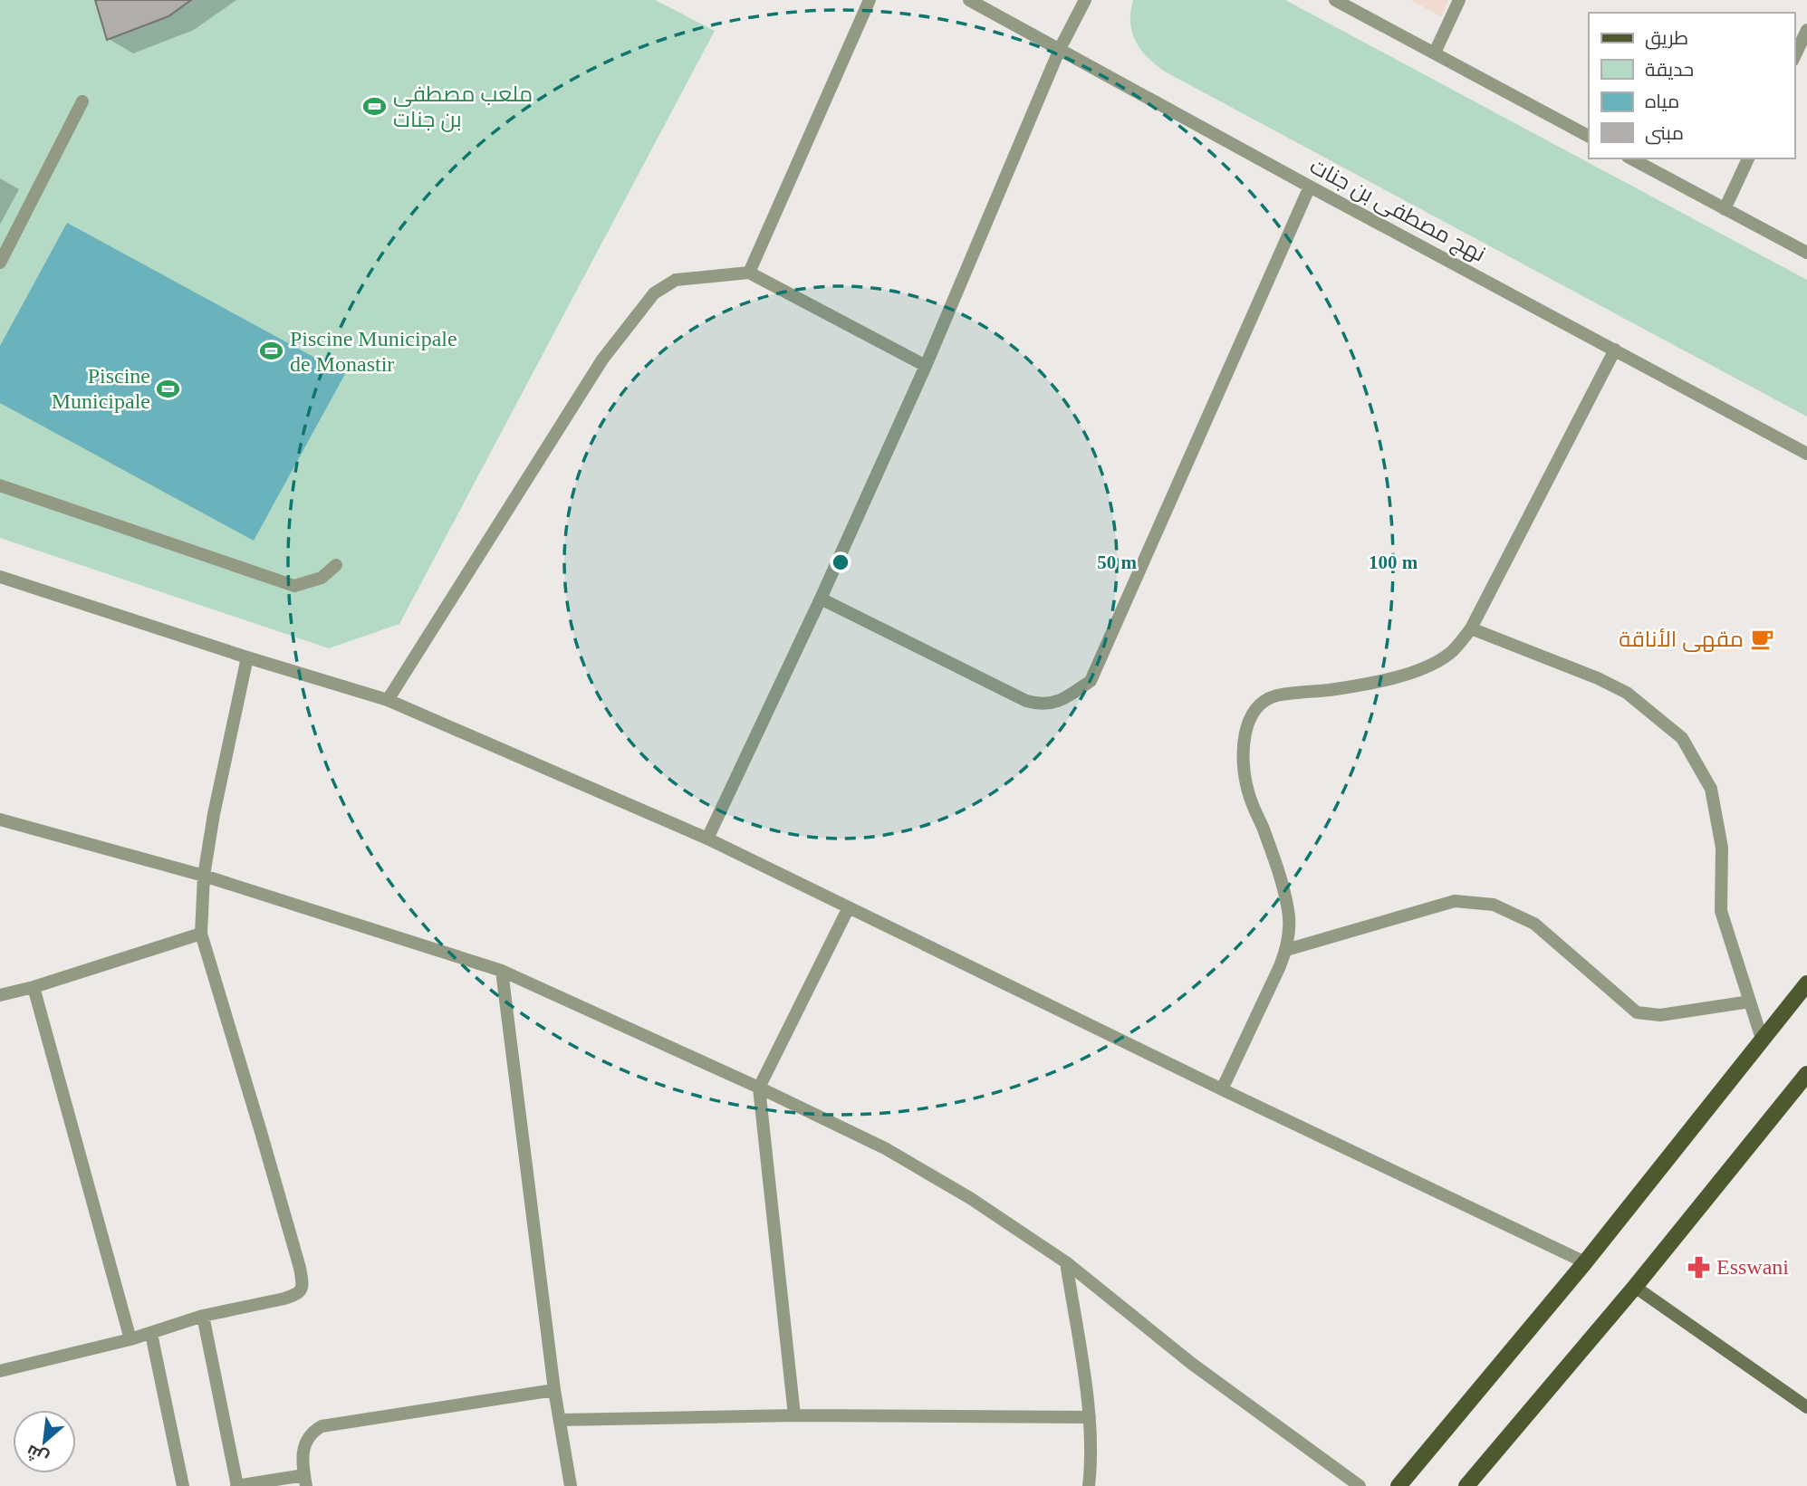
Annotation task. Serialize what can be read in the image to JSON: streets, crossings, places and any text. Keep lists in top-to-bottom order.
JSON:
{
  "streets": {
    "street": ["نهج مصطفى بن جنات"]
  },
  "places": {
    "sports": ["ملعب مصطفى بن جنات", "Piscine Municipale de Monastir", "Piscine Municipale"],
    "cafe": ["مقهى الأناقة"],
    "pharmacy": ["Esswani"]
  },
  "legend": [
    "طريق",
    "حديقة",
    "مياه",
    "مبنى"
  ],
  "north": "bottom left",
  "rings": ["50 m", "100 m"]
}
